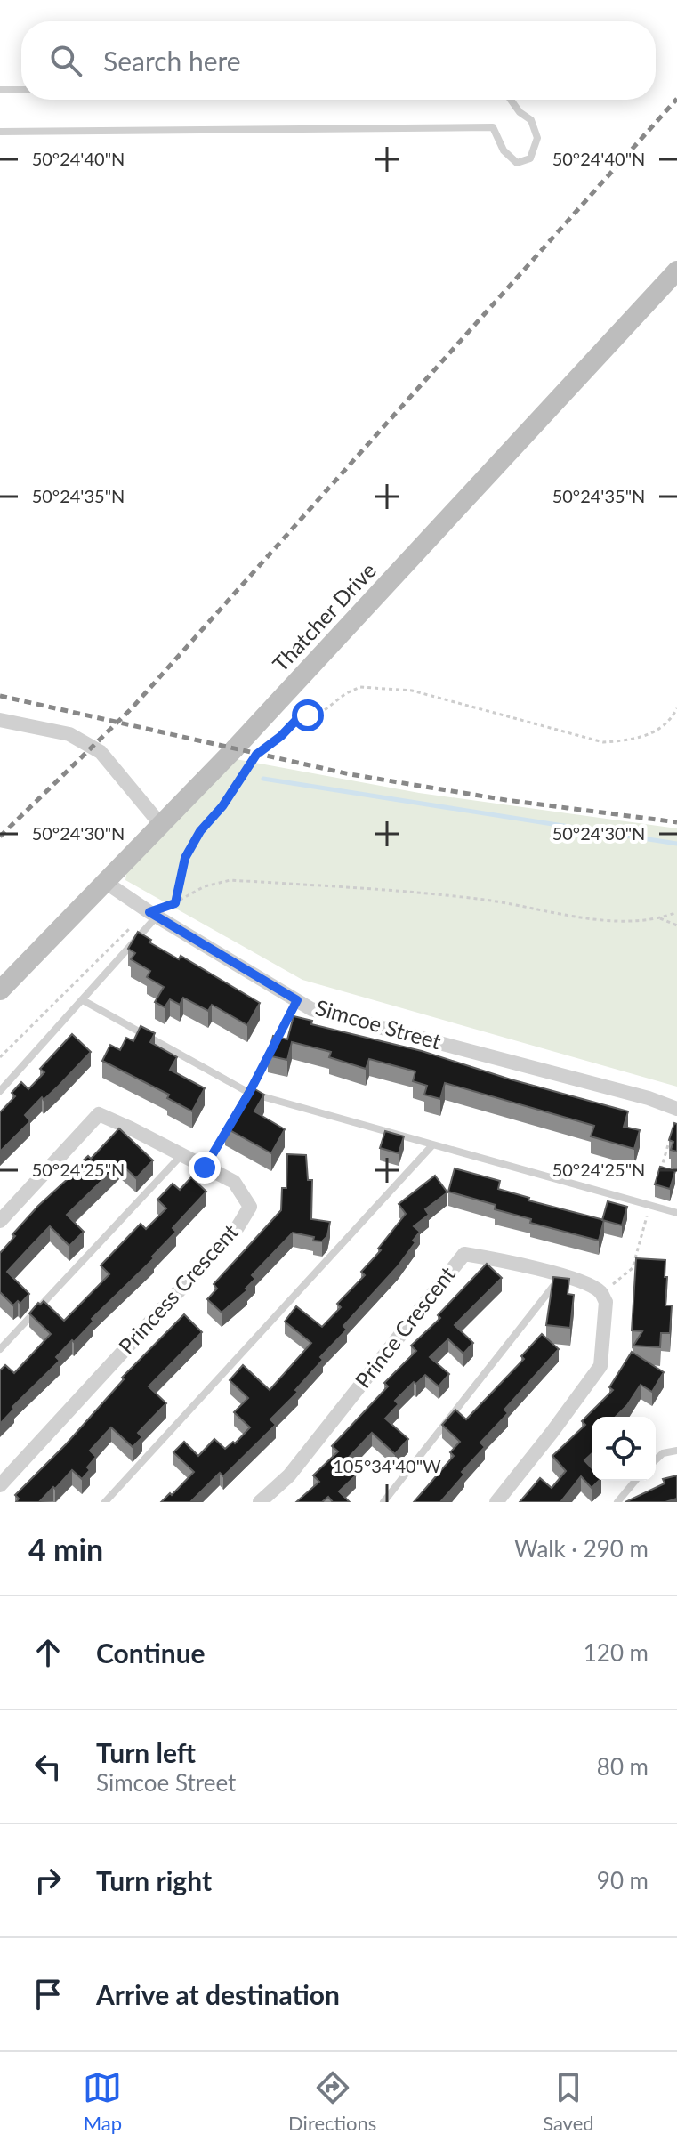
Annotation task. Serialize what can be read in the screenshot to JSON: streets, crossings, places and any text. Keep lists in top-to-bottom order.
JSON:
{
  "streets": {
    "main road": ["Thatcher Drive"],
    "street": ["Simcoe Street", "Princess Crescent", "Prince Crescent"]
  },
  "crossings": [
    ["Thatcher Drive", "Simcoe Street"]
  ],
  "page": {
    "search": "Search here",
    "heading": ["4 min", "Walk · 290 m"],
    "list": [
      ["Continue", "120 m"],
      ["Turn left", "Simcoe Street", "80 m"],
      ["Turn right", "90 m"],
      "Arrive at destination"
    ],
    "nav": ["Map", "Directions", "Saved"]
  },
  "coordinates": [
    "50°24'40\"N",
    "50°24'35\"N",
    "50°24'30\"N",
    "50°24'25\"N",
    "105°34'40\"W"
  ]
}
